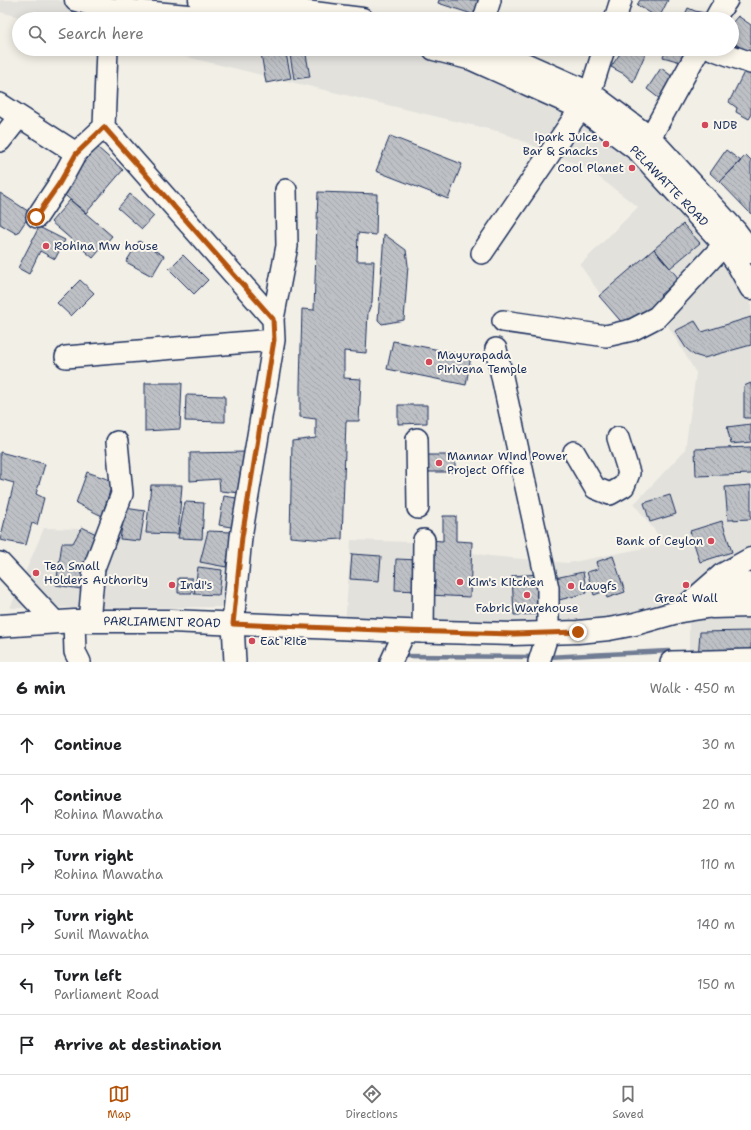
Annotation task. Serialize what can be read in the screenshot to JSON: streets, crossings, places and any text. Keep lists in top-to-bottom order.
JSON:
{
  "streets": {
    "main road": ["PELAWATTE ROAD", "PARLIAMENT ROAD"]
  },
  "places": [
    "NDB",
    "ipark Juice Bar & Snacks",
    "Cool Planet",
    "Rohina Mw house",
    "Mayurapada Pirivena Temple",
    "Mannar Wind Power Project Office",
    "Bank of Ceylon",
    "Tea Small Holders Authority",
    "Kim's Kitchen",
    "Indi's",
    "Great Wall",
    "Laugfs",
    "Fabric Warehouse",
    "Eat Rite"
  ],
  "page": {
    "search": "Search here",
    "heading": ["6 min", "Walk · 450 m"],
    "list": [
      ["Continue", "30 m"],
      ["Continue", "Rohina Mawatha", "20 m"],
      ["Turn right", "Rohina Mawatha", "110 m"],
      ["Turn right", "Sunil Mawatha", "140 m"],
      ["Turn left", "Parliament Road", "150 m"],
      "Arrive at destination"
    ],
    "nav": ["Map", "Directions", "Saved"]
  }
}
